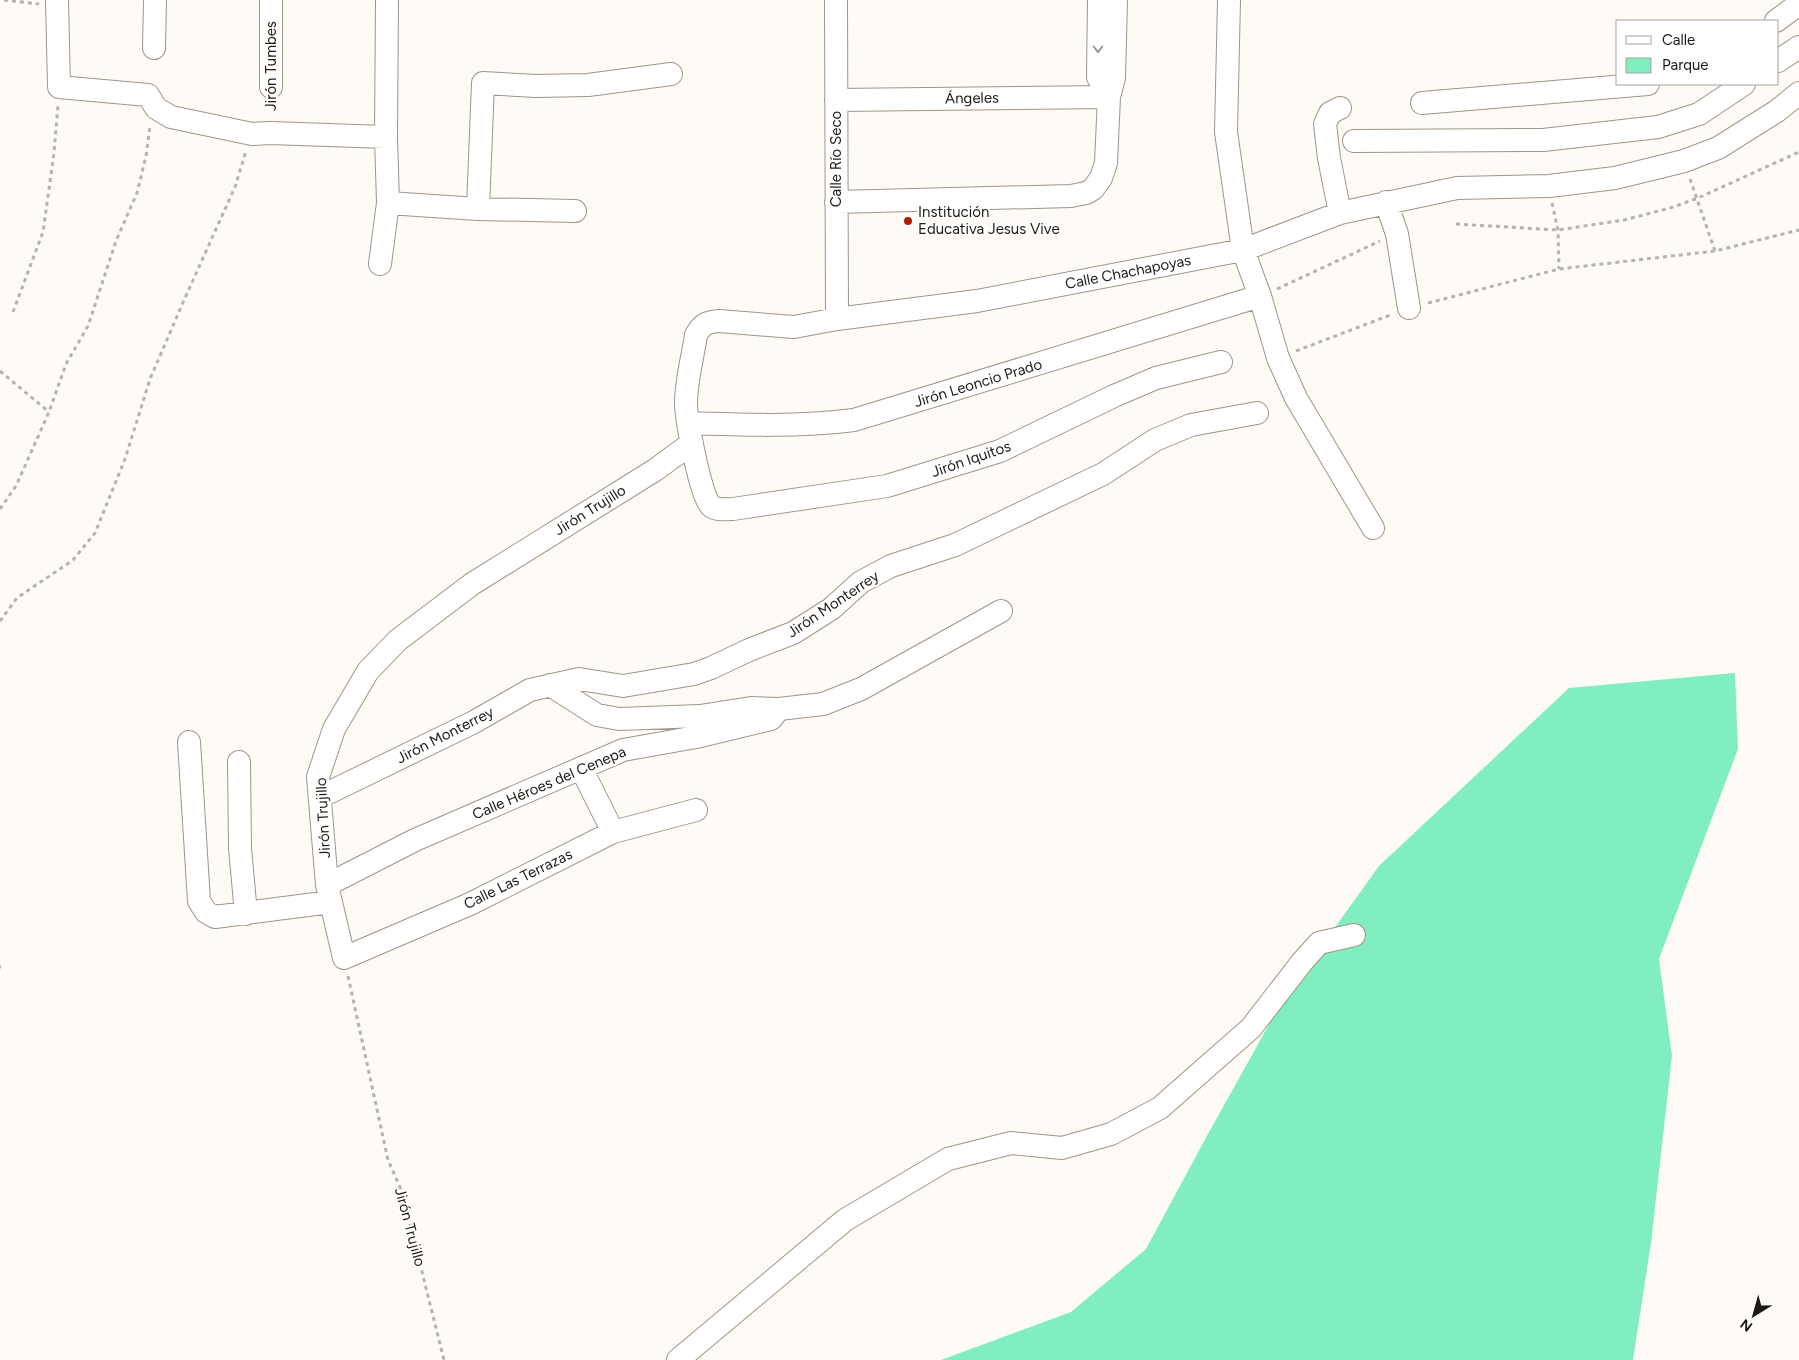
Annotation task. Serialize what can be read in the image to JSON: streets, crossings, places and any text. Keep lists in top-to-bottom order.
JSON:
{
  "streets": {
    "street": [
      "Jirón Tumbes",
      "Ángeles",
      "Calle Río Seco",
      "Calle Chachapoyas",
      "Jirón Leoncio Prado",
      "Jirón Iquitos",
      "Jirón Trujillo",
      "Jirón Monterrey",
      "Calle Héroes del Cenepa",
      "Calle Las Terrazas"
    ]
  },
  "crossings": [
    ["Ángeles", "Calle Río Seco"],
    ["Calle Río Seco", "Calle Chachapoyas"],
    ["Calle Chachapoyas", "Jirón Leoncio Prado"],
    ["Calle Chachapoyas", "Jirón Iquitos"],
    ["Calle Chachapoyas", "Jirón Trujillo"],
    ["Jirón Leoncio Prado", "Jirón Iquitos"],
    ["Jirón Leoncio Prado", "Jirón Trujillo"],
    ["Jirón Iquitos", "Jirón Trujillo"],
    ["Jirón Trujillo", "Jirón Monterrey"],
    ["Jirón Trujillo", "Calle Héroes del Cenepa"],
    ["Jirón Trujillo", "Calle Las Terrazas"],
    ["Jirón Monterrey", "Calle Héroes del Cenepa"]
  ],
  "places": ["Institución Educativa Jesus Vive"],
  "legend": ["Calle", "Parque"],
  "north": "bottom left"
}
